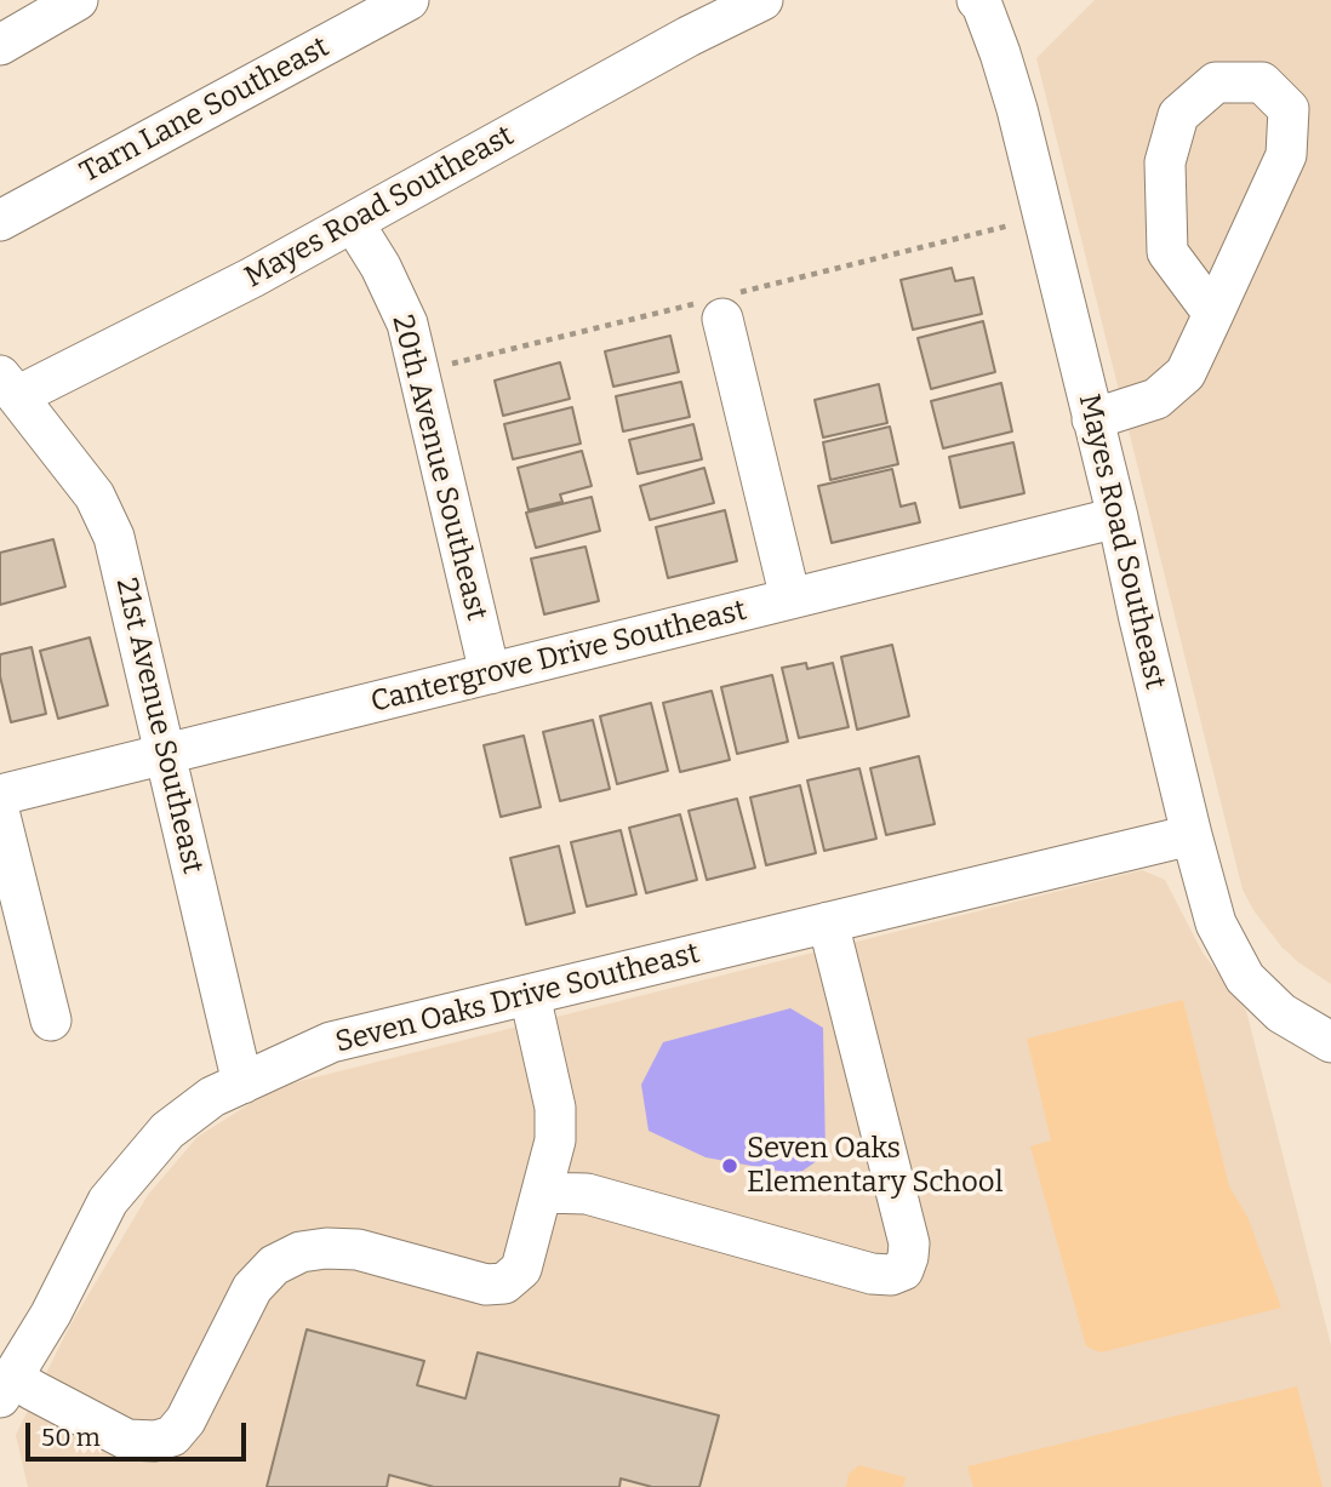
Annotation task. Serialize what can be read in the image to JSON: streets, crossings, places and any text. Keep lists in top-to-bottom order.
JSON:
{
  "streets": {
    "street": [
      "Tarn Lane Southeast",
      "Mayes Road Southeast",
      "20th Avenue Southeast",
      "Cantergrove Drive Southeast",
      "21st Avenue Southeast",
      "Seven Oaks Drive Southeast"
    ]
  },
  "crossings": [
    ["Mayes Road Southeast", "20th Avenue Southeast"],
    ["Mayes Road Southeast", "Cantergrove Drive Southeast"],
    ["Mayes Road Southeast", "21st Avenue Southeast"],
    ["Mayes Road Southeast", "Seven Oaks Drive Southeast"],
    ["20th Avenue Southeast", "Cantergrove Drive Southeast"],
    ["Cantergrove Drive Southeast", "21st Avenue Southeast"],
    ["21st Avenue Southeast", "Seven Oaks Drive Southeast"]
  ],
  "places": ["Seven Oaks Elementary School"],
  "scale_bar": "50 m"
}
